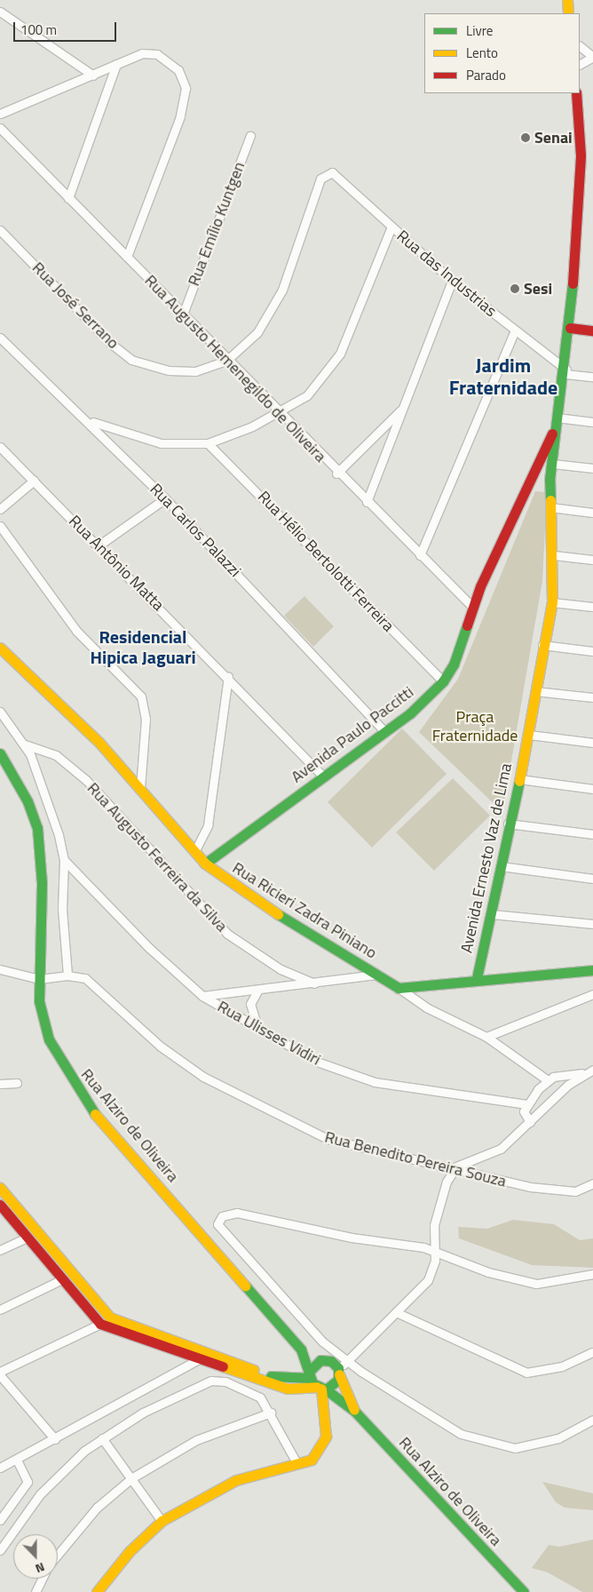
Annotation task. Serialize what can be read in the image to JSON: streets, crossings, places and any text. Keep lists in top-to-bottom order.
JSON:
{
  "streets": {
    "street": [
      "Rua Emílio Kuntgen",
      "Rua das Industrias",
      "Rua José Serrano",
      "Rua Augusto Hemenegildo de Oliveira",
      "Rua Carlos Palazzi",
      "Rua Hélio Bertolotti Ferreira",
      "Rua Antônio Matta",
      "Avenida Paulo Paccitti",
      "Rua Augusto Ferreira da Silva",
      "Avenida Ernesto Vaz de Lima",
      "Rua Ricieri Zadra Piniano",
      "Rua Ulisses Vidiri",
      "Rua Alziro de Oliveira",
      "Rua Benedito Pereira Souza"
    ]
  },
  "crossings": [
    ["Rua Emílio Kuntgen", "Rua Augusto Hemenegildo de Oliveira"],
    ["Rua das Industrias", "Rua José Serrano"],
    ["Rua José Serrano", "Rua Augusto Hemenegildo de Oliveira"],
    ["Rua Augusto Hemenegildo de Oliveira", "Avenida Paulo Paccitti"],
    ["Rua Carlos Palazzi", "Avenida Paulo Paccitti"],
    ["Rua Hélio Bertolotti Ferreira", "Avenida Paulo Paccitti"],
    ["Rua Antônio Matta", "Avenida Paulo Paccitti"],
    ["Avenida Paulo Paccitti", "Avenida Ernesto Vaz de Lima"],
    ["Avenida Paulo Paccitti", "Rua Ricieri Zadra Piniano"],
    ["Rua Alziro de Oliveira", "Rua Benedito Pereira Souza"]
  ],
  "districts": ["Jardim Fraternidade", "Residencial Hipica Jaguari"],
  "parks": ["Praça Fraternidade"],
  "places": ["Senai", "Sesi"],
  "legend": ["Livre", "Lento", "Parado"],
  "scale_bar": "100 m",
  "north": "bottom"
}
